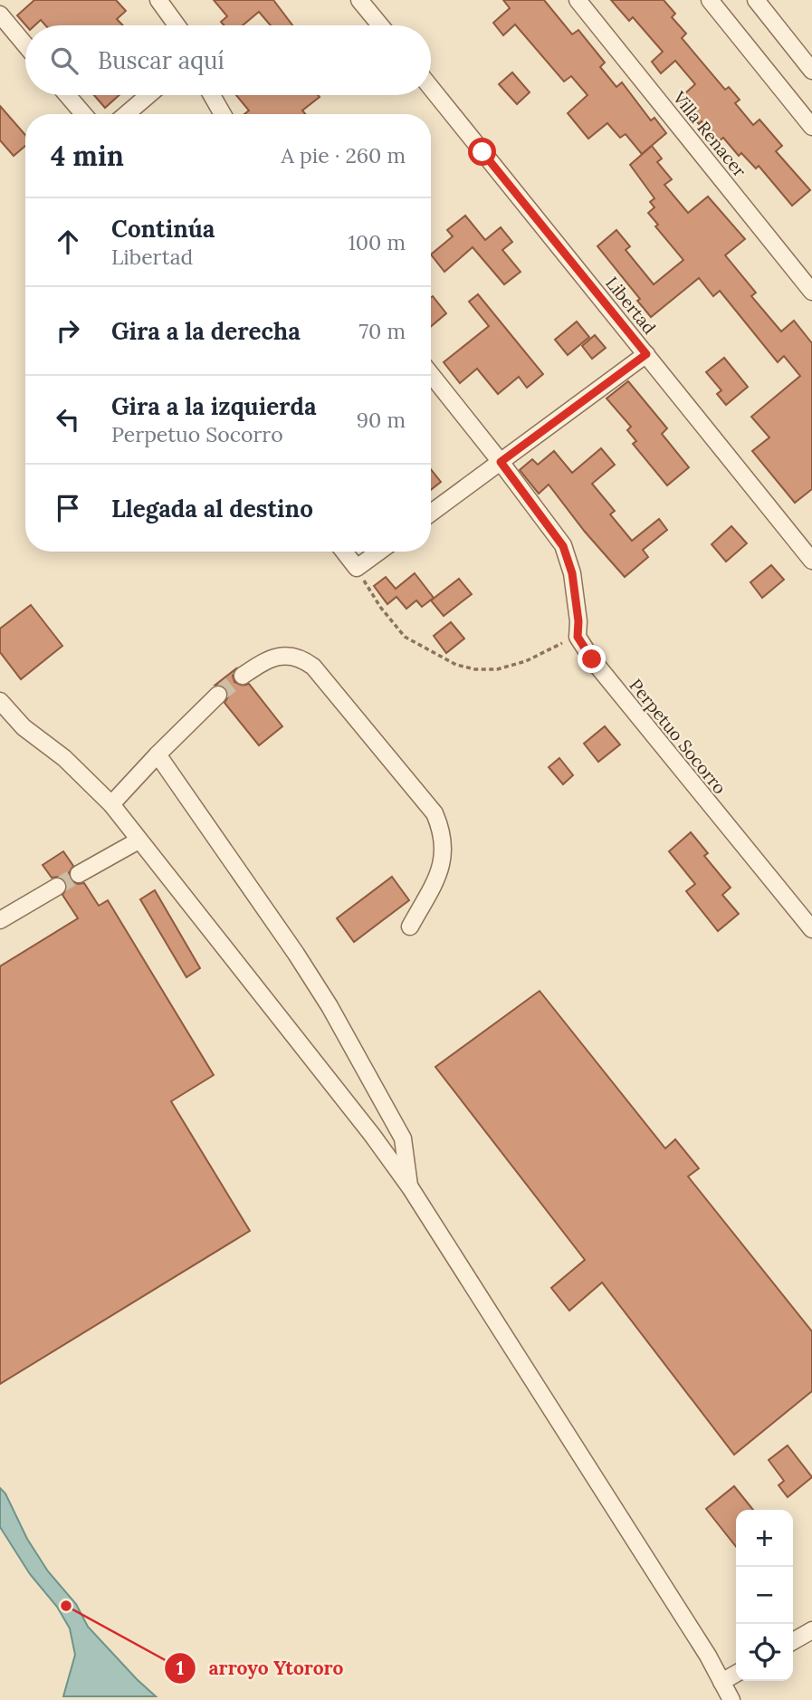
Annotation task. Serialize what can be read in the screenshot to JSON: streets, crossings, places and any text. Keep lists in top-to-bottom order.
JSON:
{
  "streets": {
    "street": ["Villa Renacer", "Libertad", "Perpetuo Socorro"]
  },
  "places": ["arroyo Ytororo"],
  "page": {
    "search": "Buscar aquí",
    "heading": ["4 min", "A pie · 260 m"],
    "list": [
      ["Continúa", "Libertad", "100 m"],
      ["Gira a la derecha", "70 m"],
      ["Gira a la izquierda", "Perpetuo Socorro", "90 m"],
      "Llegada al destino"
    ],
    "map_buttons": ["+", "−"]
  }
}
